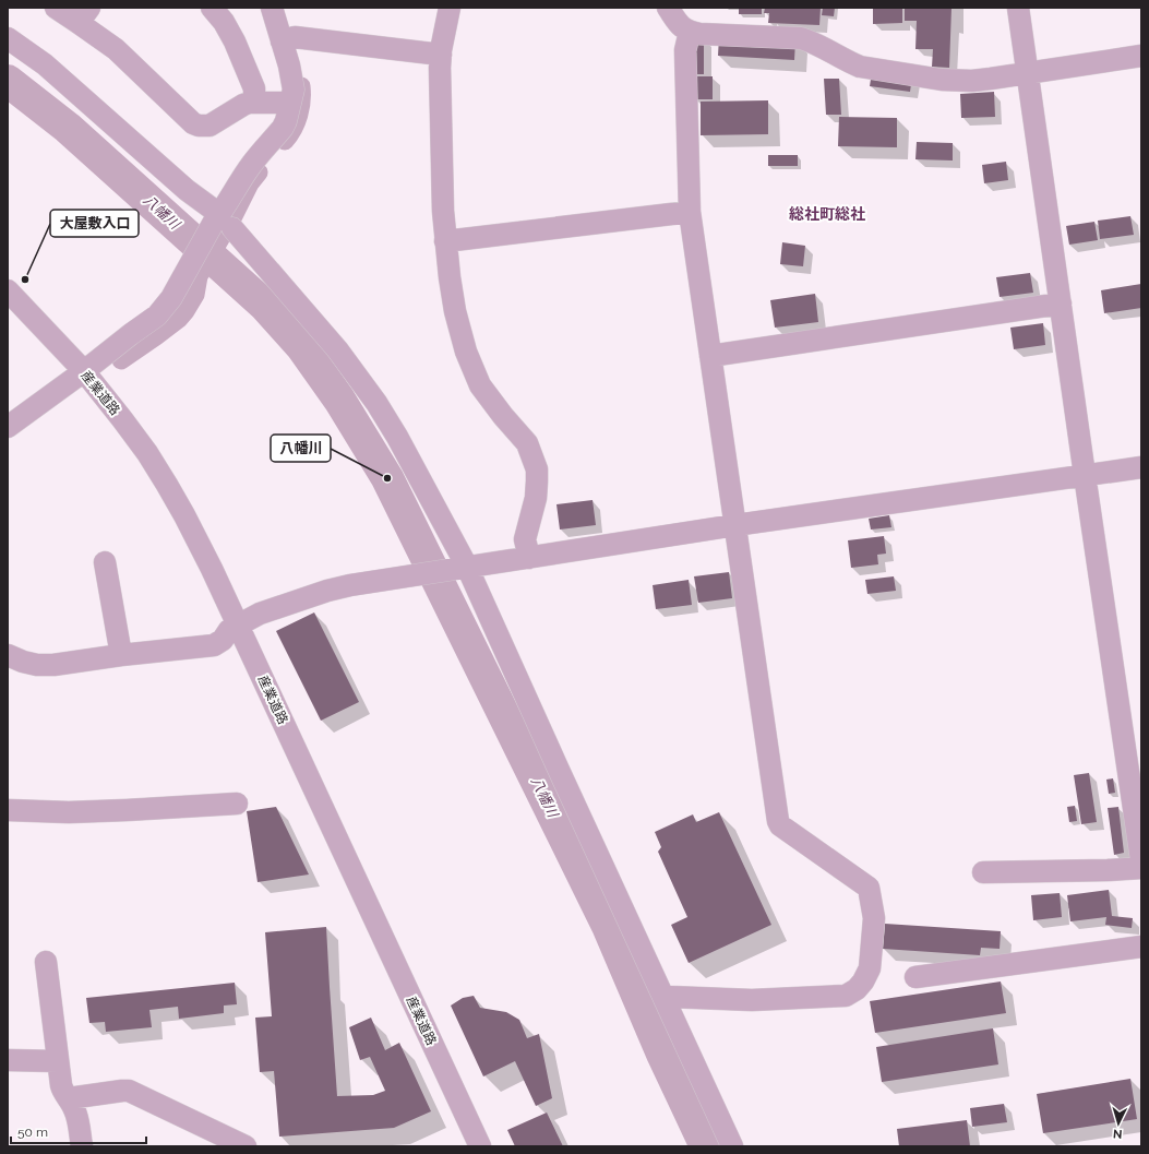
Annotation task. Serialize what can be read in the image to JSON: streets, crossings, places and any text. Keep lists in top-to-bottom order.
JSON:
{
  "streets": {
    "street": ["産業道路"]
  },
  "districts": ["総社町総社"],
  "water": ["八幡川"],
  "places": ["大屋敷入口", "八幡川"],
  "scale_bar": "50 m",
  "north": "bottom"
}
